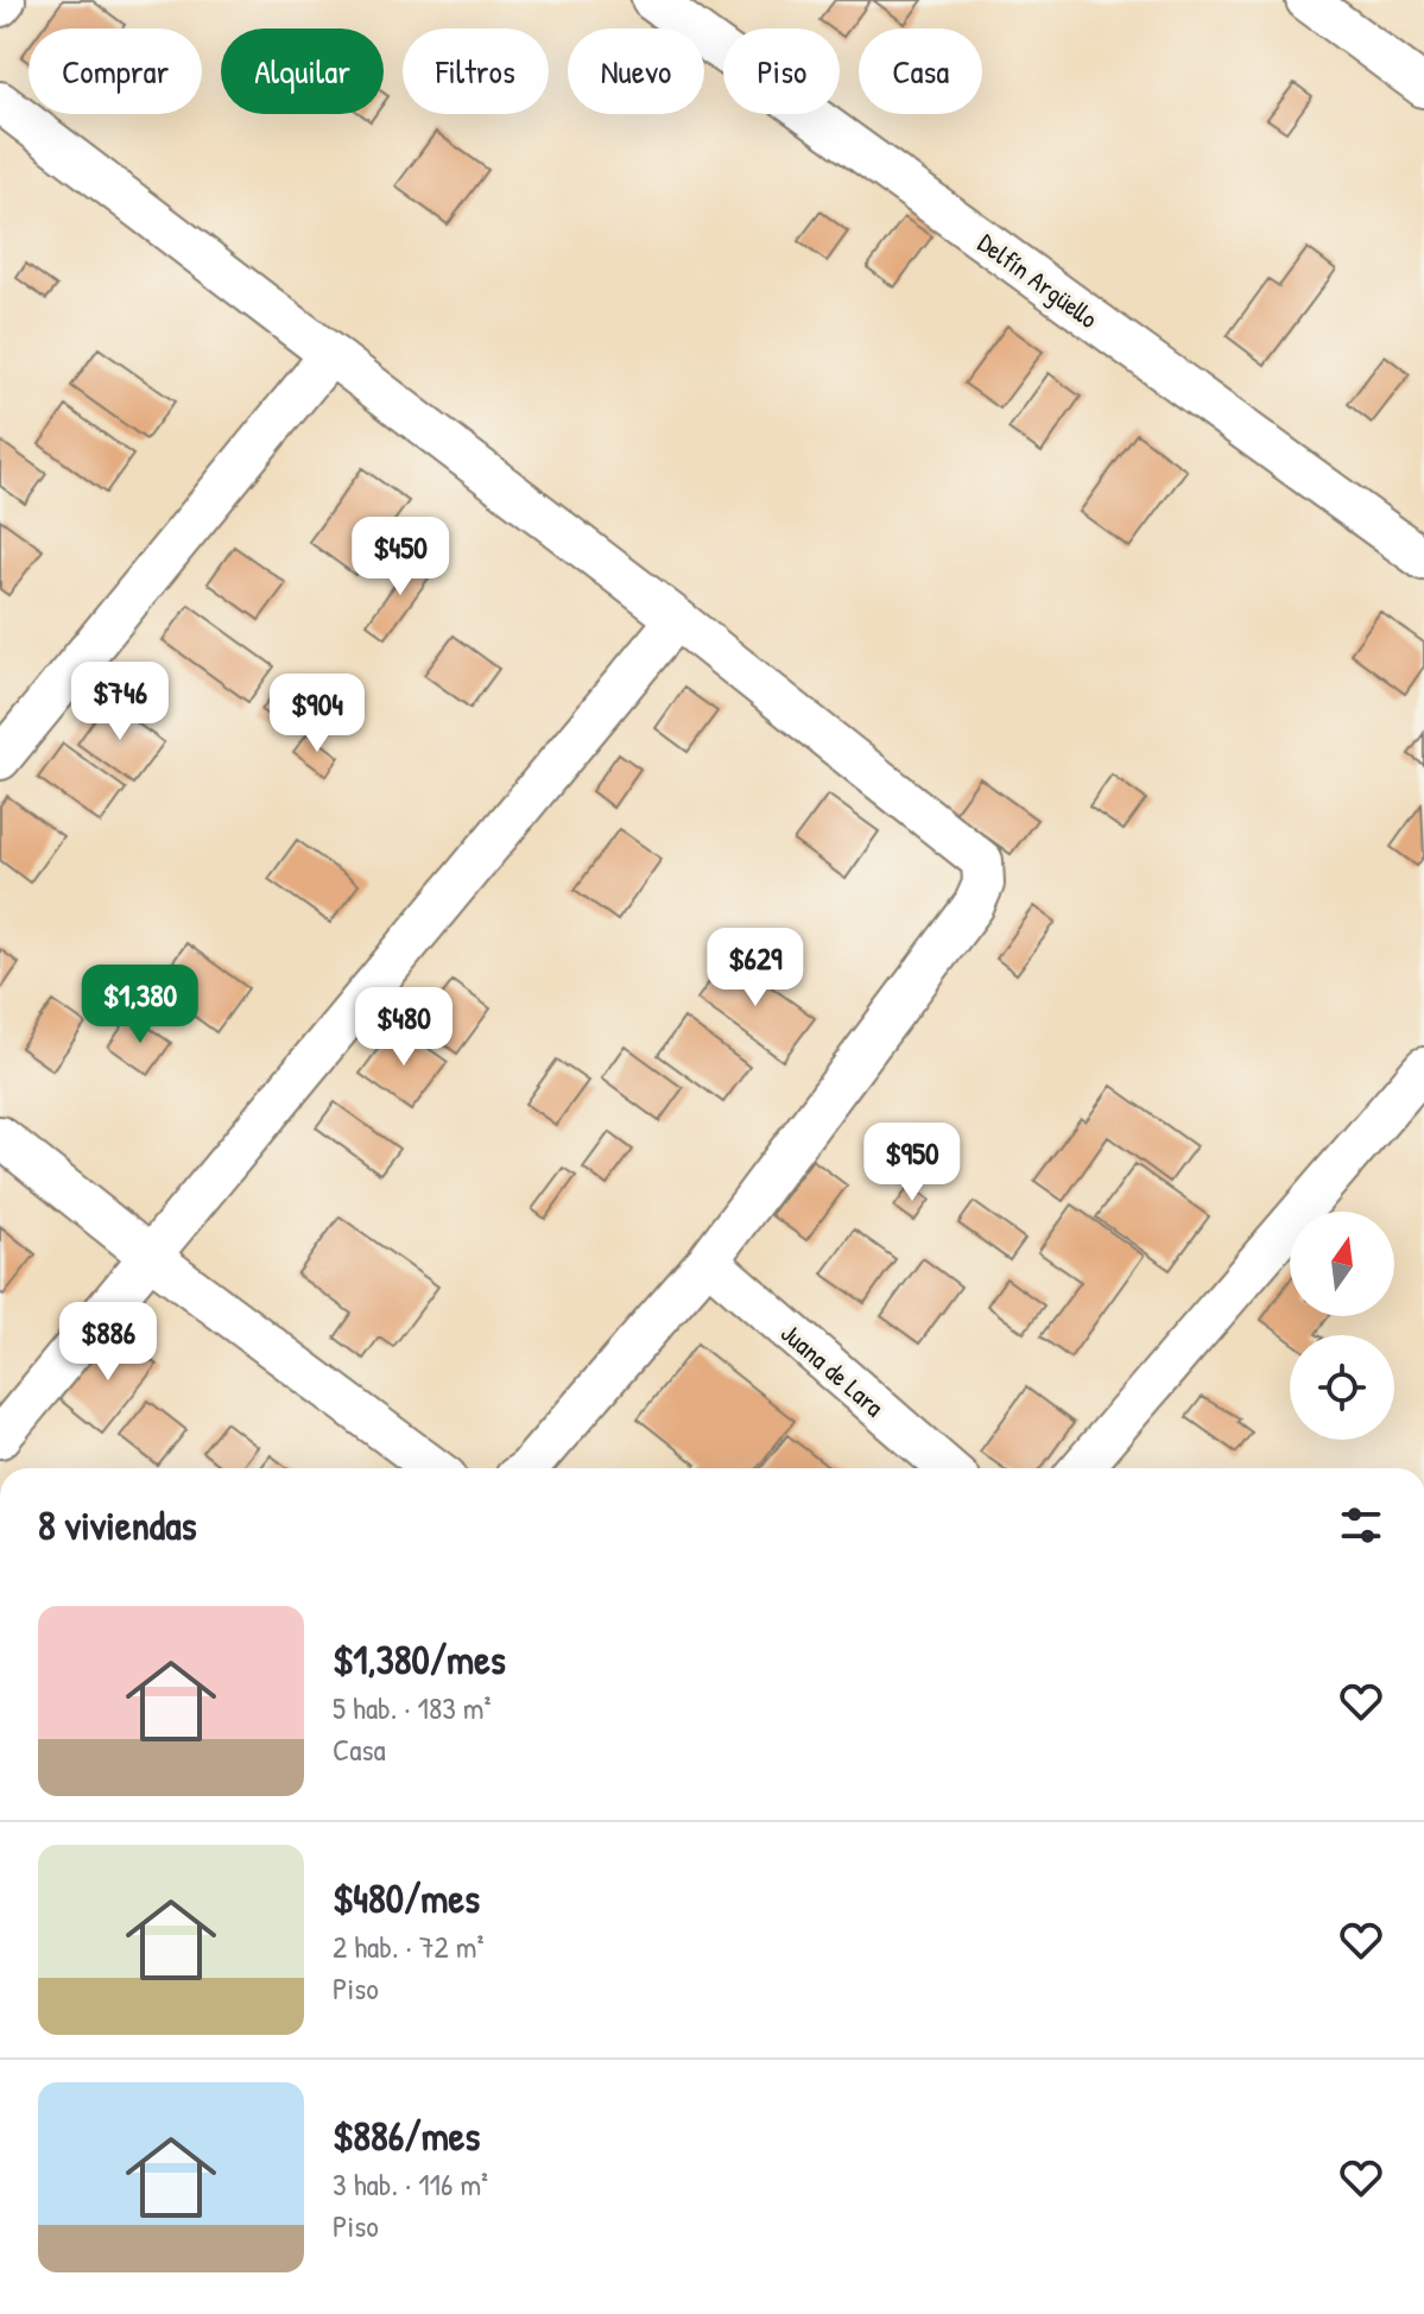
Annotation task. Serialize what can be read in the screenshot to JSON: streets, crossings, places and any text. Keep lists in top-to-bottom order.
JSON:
{
  "streets": {
    "street": ["Delfín Argüello", "Juana de Lara"]
  },
  "north": "top",
  "page": {
    "chip": [
      "Comprar",
      "Alquilar",
      "Filtros",
      "Nuevo",
      "Piso",
      "Casa"
    ],
    "price": [
      "$450",
      "$746",
      "$904",
      "$629",
      "$1,380",
      "$480",
      "$950",
      "$886"
    ],
    "heading": "8 viviendas",
    "list": [
      {
        "name": "$1,380/mes",
        "note": "5 hab. · 183 m² · Casa"
      },
      {
        "name": "$480/mes",
        "note": "2 hab. · 72 m² · Piso"
      },
      {
        "name": "$886/mes",
        "note": "3 hab. · 116 m² · Piso"
      }
    ]
  }
}
